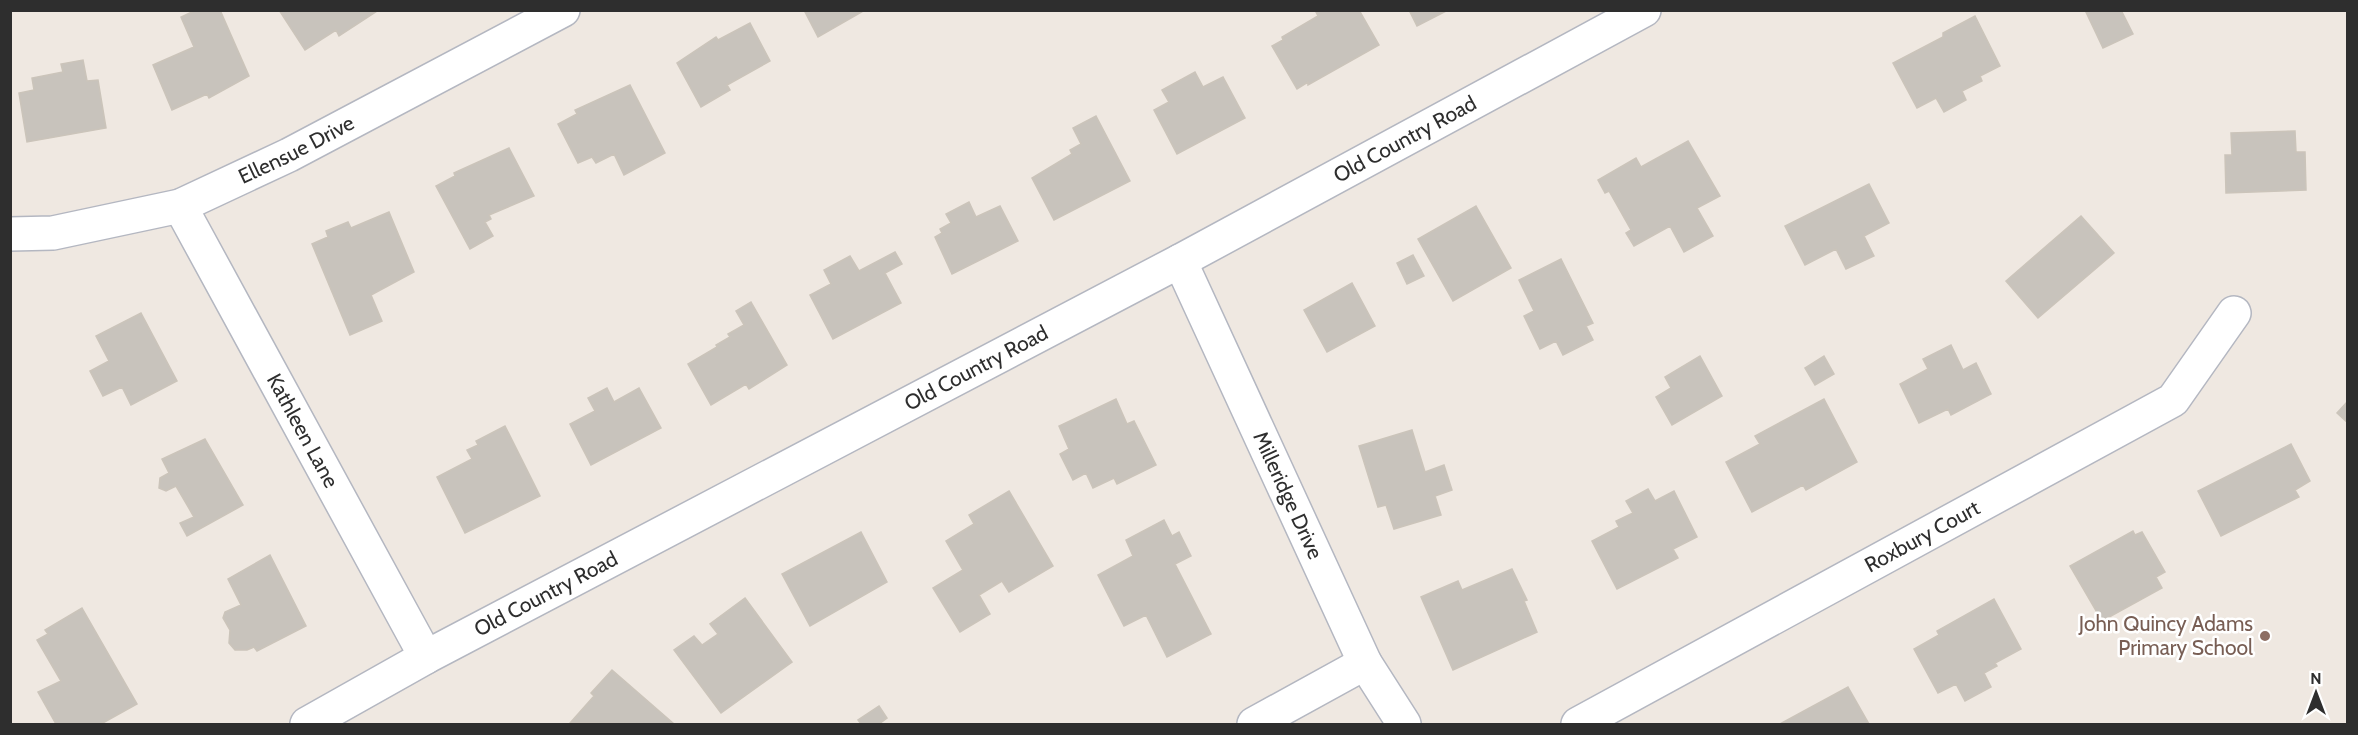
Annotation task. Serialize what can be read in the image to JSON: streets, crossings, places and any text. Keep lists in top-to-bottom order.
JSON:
{
  "streets": {
    "street": [
      "Old Country Road",
      "Ellensue Drive",
      "Kathleen Lane",
      "Milleridge Drive",
      "Roxbury Court"
    ]
  },
  "crossings": [
    ["Old Country Road", "Kathleen Lane"],
    ["Old Country Road", "Milleridge Drive"],
    ["Ellensue Drive", "Kathleen Lane"]
  ],
  "places": ["John Quincy Adams Primary School"],
  "north": "top"
}
